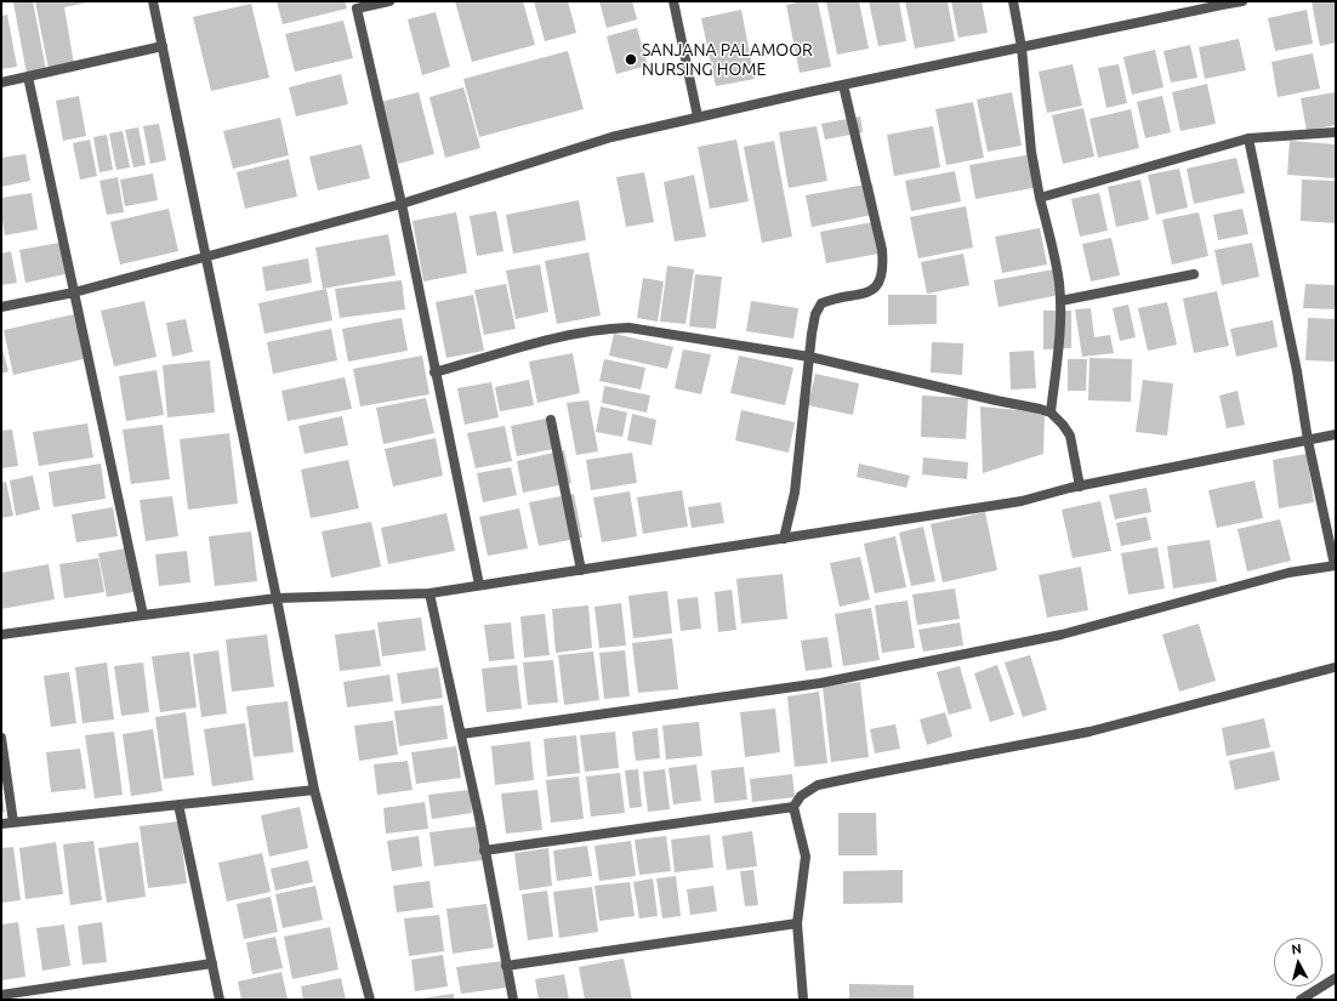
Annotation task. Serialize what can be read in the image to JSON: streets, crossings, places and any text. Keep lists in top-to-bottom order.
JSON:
{
  "places": ["SANJANA PALAMOOR NURSING HOME"],
  "north": "top"
}
